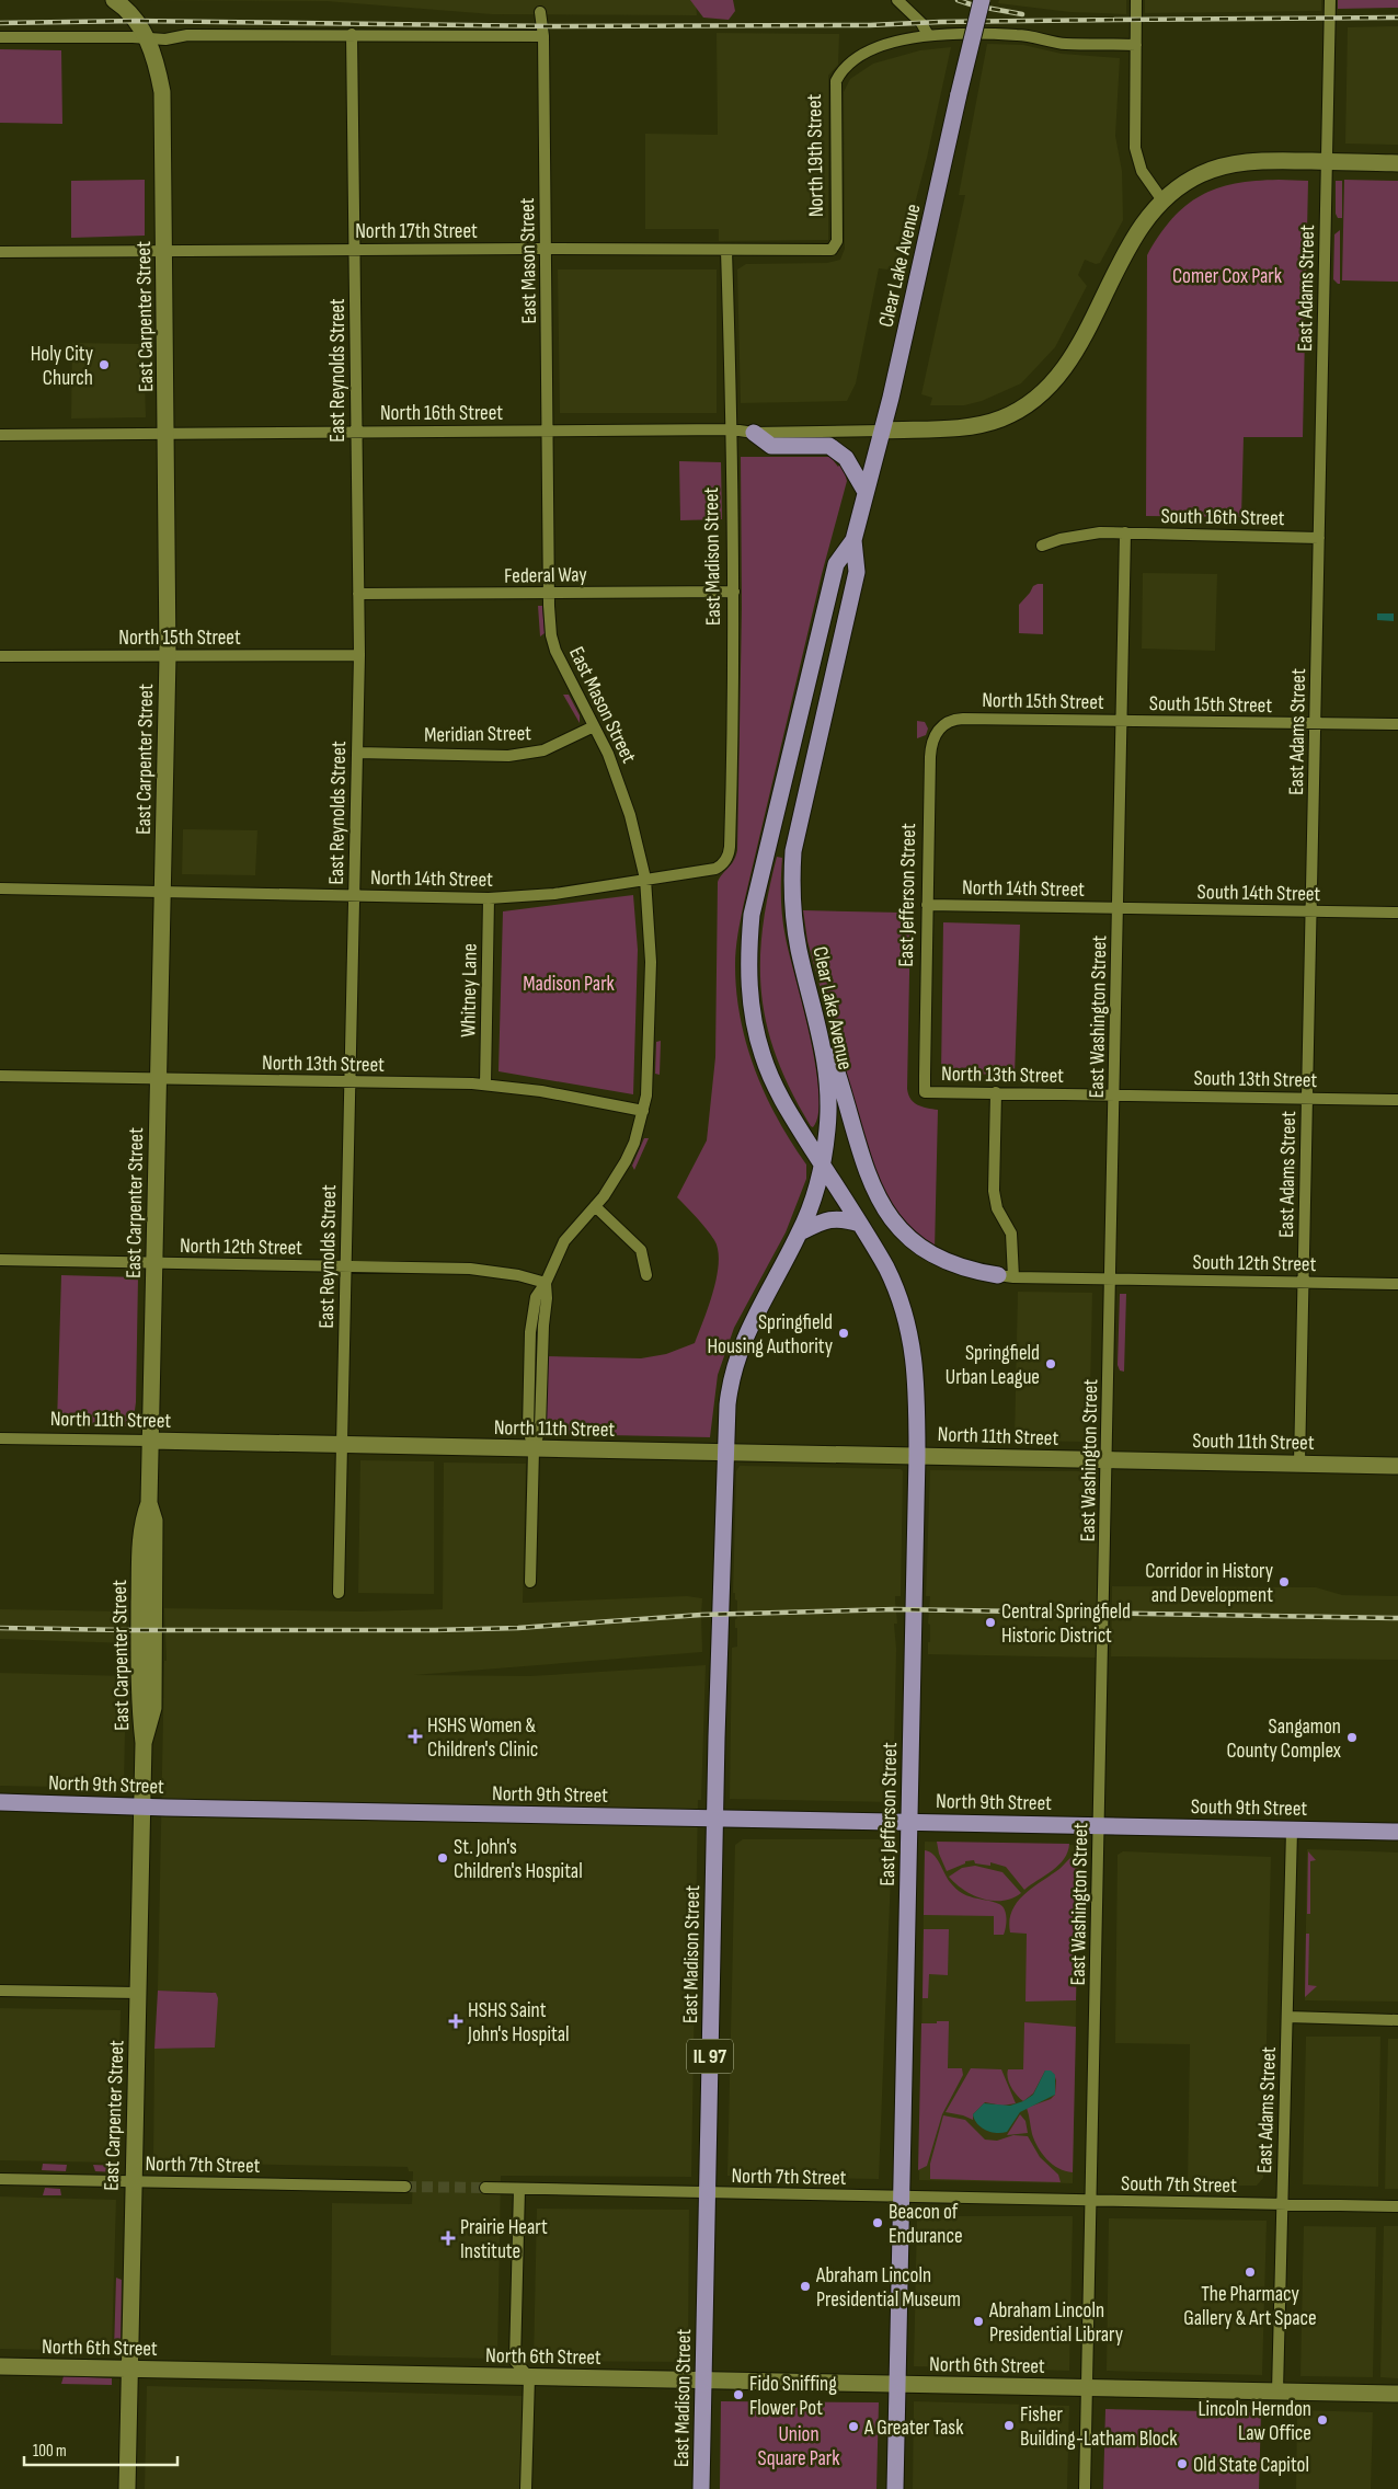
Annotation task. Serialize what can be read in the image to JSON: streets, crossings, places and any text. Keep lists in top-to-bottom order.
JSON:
{
  "streets": {
    "main road": [
      "Clear Lake Avenue",
      "East Madison Street",
      "East Jefferson Street",
      "North 9th Street",
      "South 9th Street",
      "IL 97"
    ],
    "street": [
      "North 19th Street",
      "North 17th Street",
      "East Mason Street",
      "East Adams Street",
      "East Carpenter Street",
      "East Reynolds Street",
      "North 16th Street",
      "South 16th Street",
      "Federal Way",
      "North 15th Street",
      "South 15th Street",
      "Meridian Street",
      "North 14th Street",
      "South 14th Street",
      "Whitney Lane",
      "East Washington Street",
      "North 13th Street",
      "South 13th Street",
      "North 12th Street",
      "South 12th Street",
      "North 11th Street",
      "South 11th Street",
      "North 7th Street",
      "South 7th Street",
      "North 6th Street"
    ]
  },
  "crossings": [
    ["North 19th Street", "North 17th Street"],
    ["North 17th Street", "East Mason Street"],
    ["North 17th Street", "East Carpenter Street"],
    ["North 17th Street", "East Reynolds Street"],
    ["North 17th Street", "East Madison Street"],
    ["East Mason Street", "North 16th Street"],
    ["East Mason Street", "Federal Way"],
    ["East Mason Street", "Meridian Street"],
    ["East Mason Street", "North 14th Street"],
    ["East Mason Street", "North 13th Street"],
    ["East Mason Street", "North 12th Street"],
    ["East Mason Street", "North 11th Street"],
    ["Clear Lake Avenue", "North 16th Street"],
    ["Clear Lake Avenue", "East Madison Street"],
    ["Clear Lake Avenue", "East Jefferson Street"],
    ["East Adams Street", "South 16th Street"],
    ["East Adams Street", "South 15th Street"],
    ["East Adams Street", "South 14th Street"],
    ["East Adams Street", "South 13th Street"],
    ["East Adams Street", "South 12th Street"],
    ["East Adams Street", "South 11th Street"],
    ["East Adams Street", "South 9th Street"],
    ["East Adams Street", "South 7th Street"],
    ["East Adams Street", "North 6th Street"],
    ["East Carpenter Street", "North 16th Street"],
    ["East Carpenter Street", "North 15th Street"],
    ["East Carpenter Street", "North 14th Street"],
    ["East Carpenter Street", "North 13th Street"],
    ["East Carpenter Street", "North 12th Street"],
    ["East Carpenter Street", "North 11th Street"],
    ["East Carpenter Street", "North 9th Street"],
    ["East Carpenter Street", "North 7th Street"],
    ["East Carpenter Street", "North 6th Street"],
    ["East Reynolds Street", "North 16th Street"],
    ["East Reynolds Street", "Federal Way"],
    ["East Reynolds Street", "North 15th Street"],
    ["East Reynolds Street", "Meridian Street"],
    ["East Reynolds Street", "North 14th Street"],
    ["East Reynolds Street", "North 13th Street"],
    ["East Reynolds Street", "North 12th Street"],
    ["East Reynolds Street", "North 11th Street"],
    ["North 16th Street", "East Madison Street"],
    ["South 16th Street", "East Washington Street"],
    ["East Madison Street", "Federal Way"],
    ["East Madison Street", "North 14th Street"],
    ["East Madison Street", "East Jefferson Street"],
    ["East Madison Street", "North 11th Street"],
    ["East Madison Street", "North 9th Street"],
    ["East Madison Street", "North 7th Street"],
    ["East Madison Street", "North 6th Street"],
    ["North 15th Street", "South 15th Street"],
    ["North 15th Street", "East Jefferson Street"],
    ["North 15th Street", "East Washington Street"],
    ["South 15th Street", "East Washington Street"],
    ["North 14th Street", "South 14th Street"],
    ["North 14th Street", "East Jefferson Street"],
    ["North 14th Street", "Whitney Lane"],
    ["North 14th Street", "East Washington Street"],
    ["South 14th Street", "East Washington Street"],
    ["East Jefferson Street", "North 13th Street"],
    ["East Jefferson Street", "North 11th Street"],
    ["East Jefferson Street", "North 9th Street"],
    ["East Jefferson Street", "North 7th Street"],
    ["East Jefferson Street", "North 6th Street"],
    ["Whitney Lane", "North 13th Street"],
    ["East Washington Street", "North 13th Street"],
    ["East Washington Street", "South 13th Street"],
    ["East Washington Street", "South 12th Street"],
    ["East Washington Street", "North 11th Street"],
    ["East Washington Street", "South 11th Street"],
    ["East Washington Street", "North 9th Street"],
    ["East Washington Street", "South 9th Street"],
    ["East Washington Street", "North 7th Street"],
    ["East Washington Street", "South 7th Street"],
    ["East Washington Street", "North 6th Street"],
    ["North 13th Street", "South 13th Street"],
    ["North 11th Street", "South 11th Street"],
    ["North 9th Street", "South 9th Street"],
    ["North 7th Street", "South 7th Street"]
  ],
  "parks": ["Comer Cox Park", "Madison Park", "Union Square Park"],
  "places": {
    "other": [
      "Holy City Church",
      "Springfield Housing Authority",
      "Springfield Urban League",
      "Corridor in History and Development",
      "Central Springfield Historic District",
      "Sangamon County Complex",
      "St. John's Children's Hospital",
      "Beacon of Endurance",
      "The Pharmacy Gallery & Art Space",
      "Abraham Lincoln Presidential Museum",
      "Abraham Lincoln Presidential Library",
      "Fido Sniffing Flower Pot",
      "Lincoln Herndon Law Office",
      "Fisher Building-Latham Block",
      "A Greater Task",
      "Old State Capitol"
    ],
    "health": ["HSHS Women & Children's Clinic", "HSHS Saint John's Hospital", "Prairie Heart Institute"]
  },
  "scale_bar": "100 m"
}
